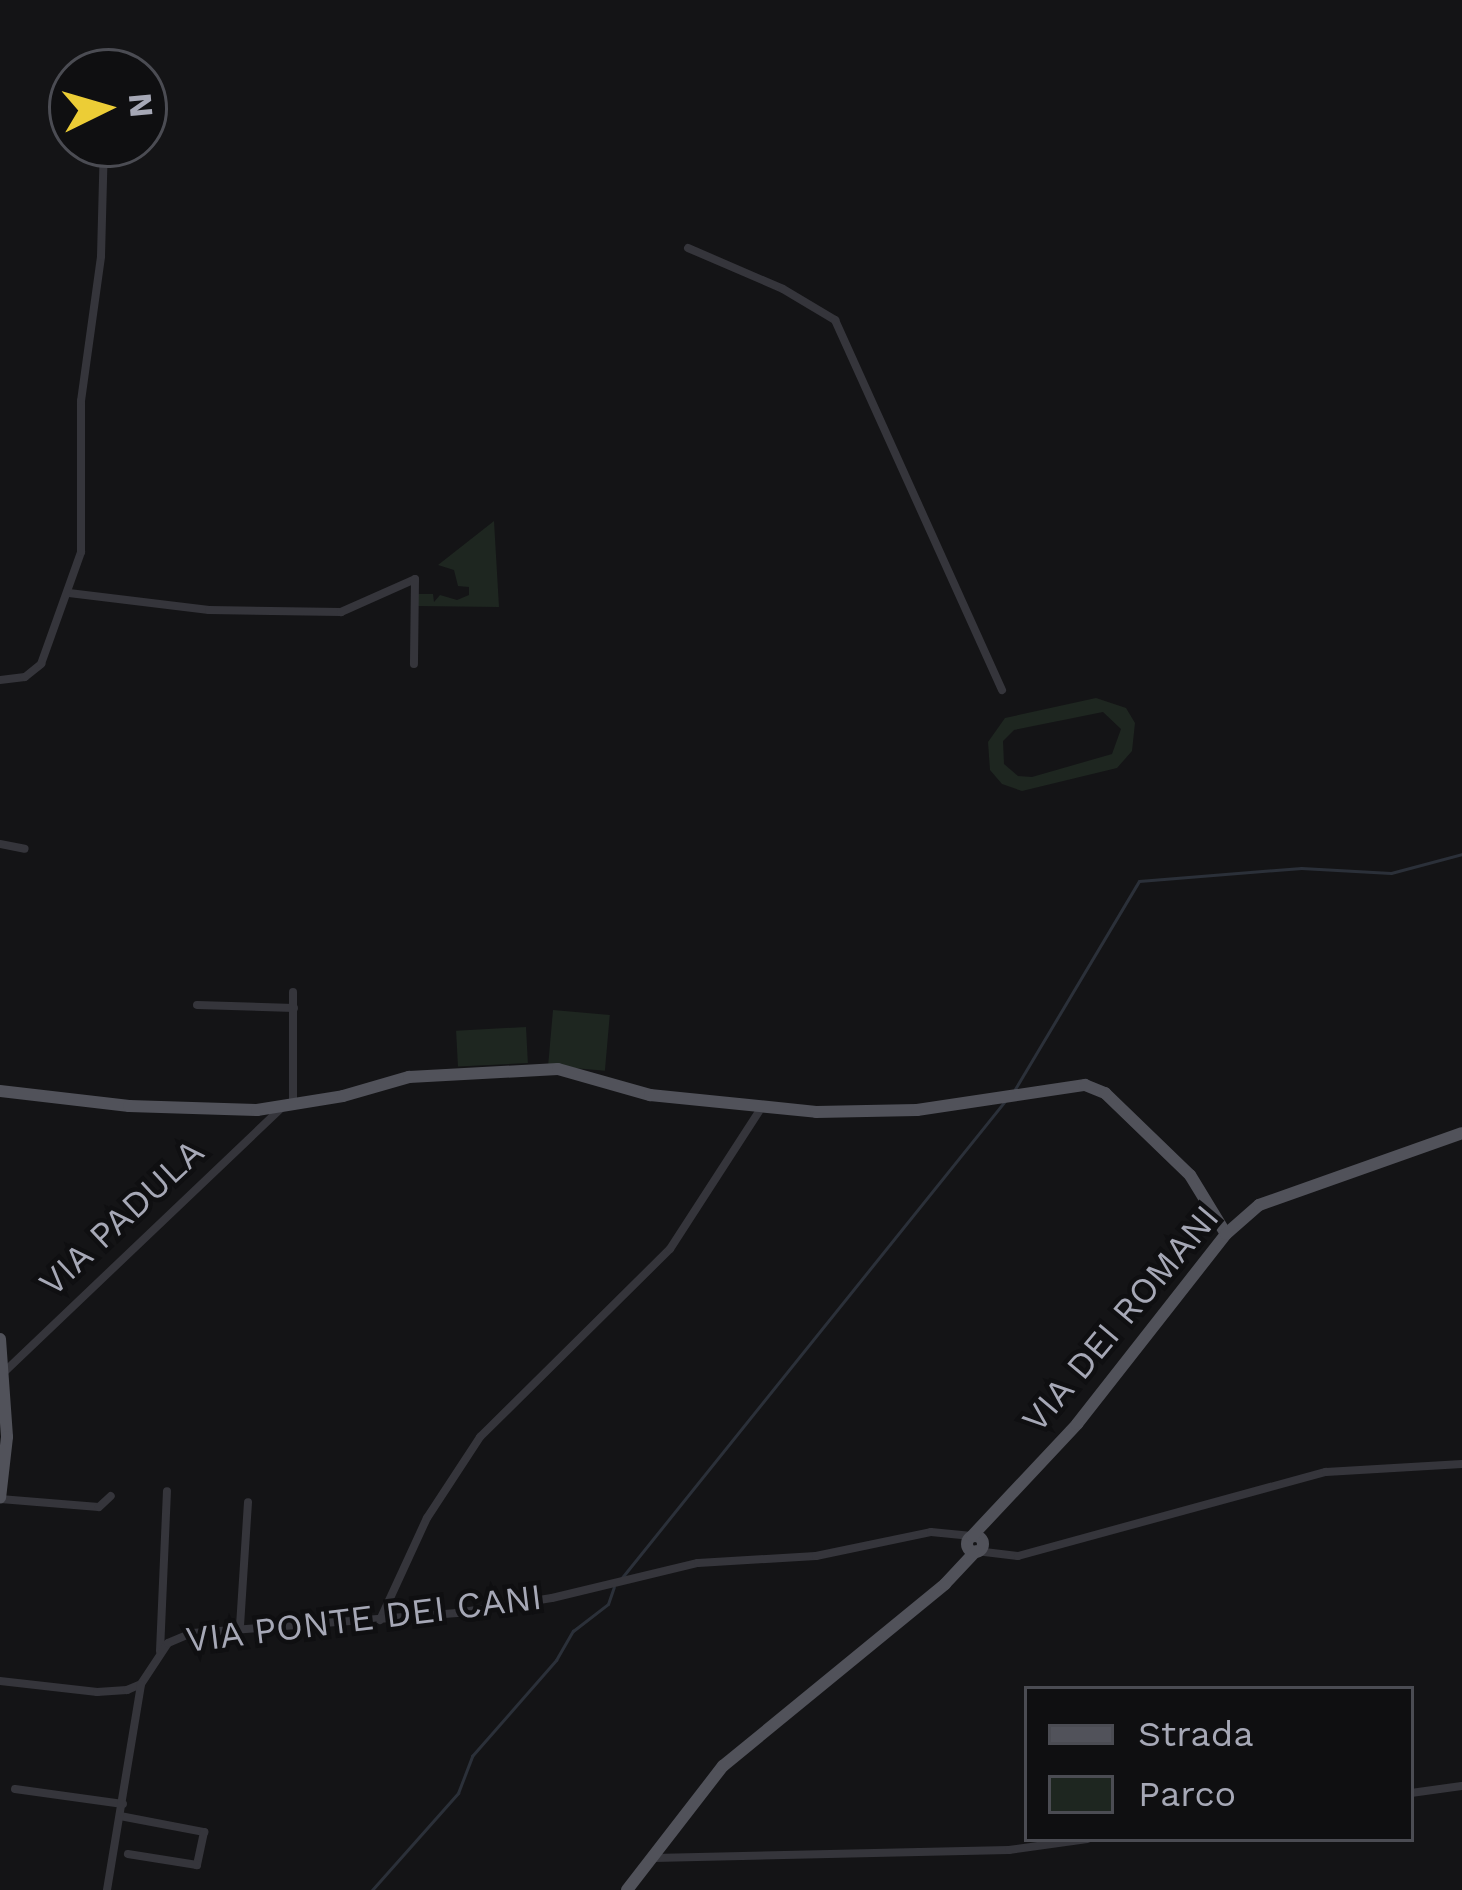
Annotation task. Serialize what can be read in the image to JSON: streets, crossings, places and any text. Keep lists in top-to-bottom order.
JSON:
{
  "streets": {
    "main road": ["VIA PADULA", "VIA DEI ROMANI"],
    "street": ["VIA PONTE DEI CANI"]
  },
  "crossings": [
    ["VIA PADULA", "VIA DEI ROMANI"],
    ["VIA DEI ROMANI", "VIA PONTE DEI CANI"]
  ],
  "legend": ["Strada", "Parco"],
  "north": "right"
}
